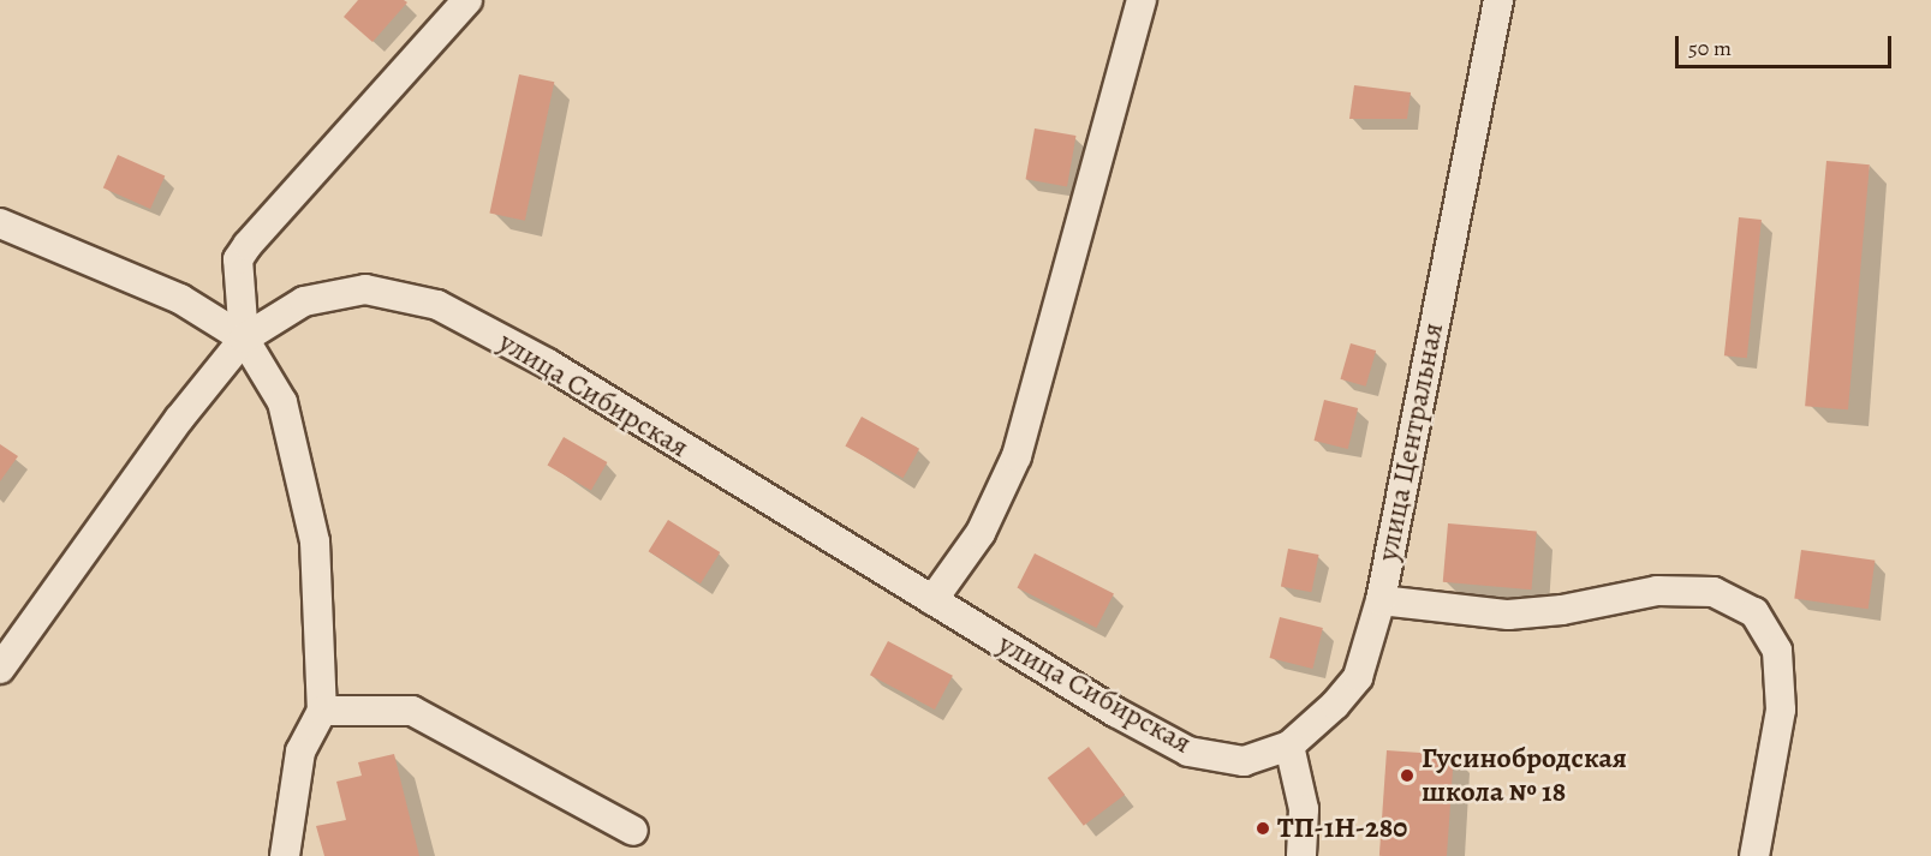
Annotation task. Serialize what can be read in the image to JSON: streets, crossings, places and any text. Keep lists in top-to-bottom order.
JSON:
{
  "streets": {
    "street": ["улица Сибирская", "улица Центральная"]
  },
  "crossings": [
    ["улица Сибирская", "улица Центральная"]
  ],
  "places": ["Гусинобродская школа № 18", "ТП-1Н-280"],
  "scale_bar": "50 m"
}
